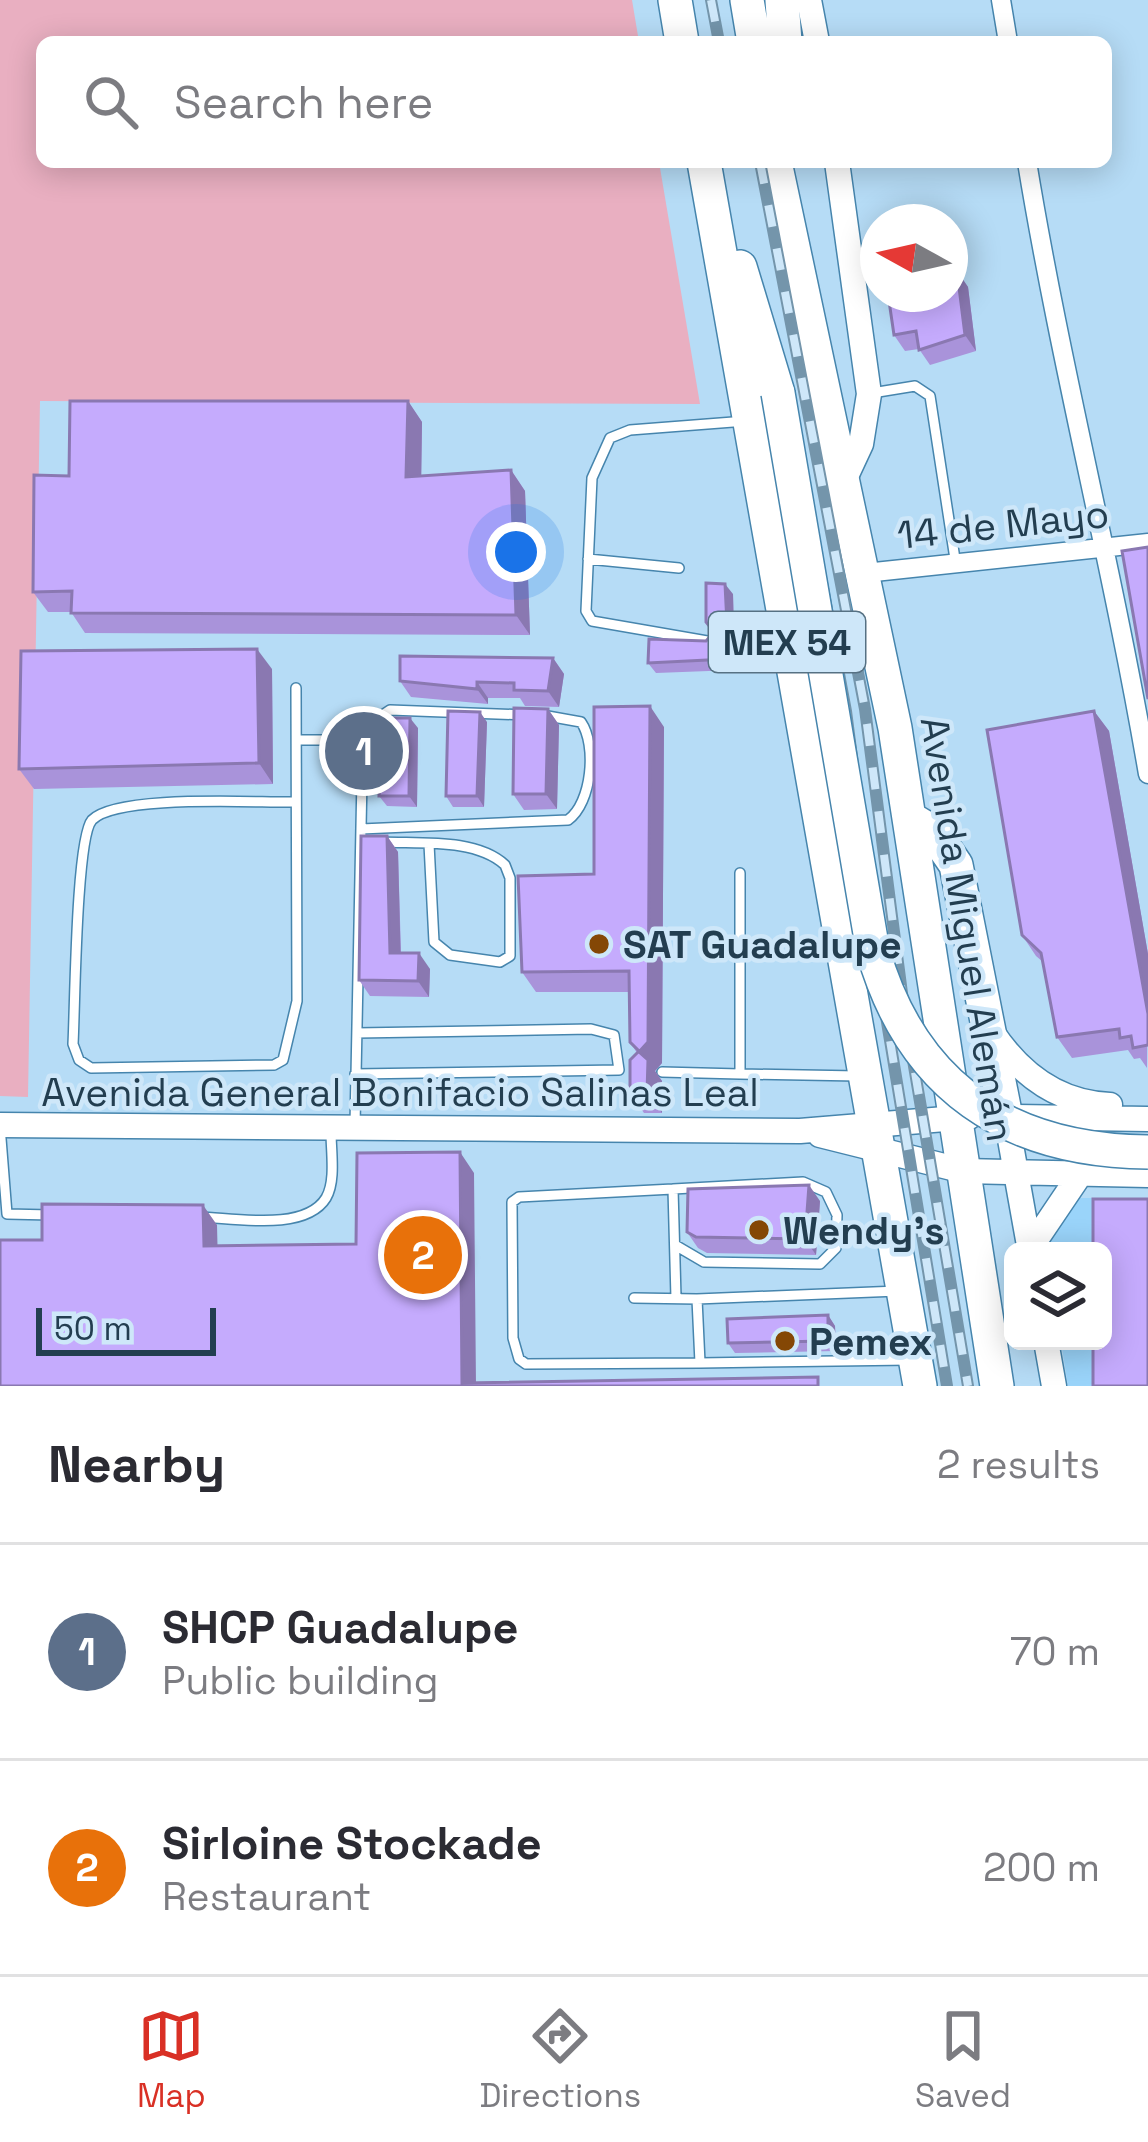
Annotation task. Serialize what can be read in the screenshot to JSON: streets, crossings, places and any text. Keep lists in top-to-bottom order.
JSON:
{
  "streets": {
    "highway": ["MEX 54", "Avenida Miguel Alemán"],
    "street": ["14 de Mayo", "Avenida General Bonifacio Salinas Leal"]
  },
  "crossings": [
    ["14 de Mayo", "Avenida Miguel Alemán"],
    ["MEX 54", "Avenida General Bonifacio Salinas Leal"],
    ["Avenida Miguel Alemán", "Avenida General Bonifacio Salinas Leal"]
  ],
  "places": ["SAT Guadalupe", "Wendy's", "Pemex"],
  "scale_bar": "50 m",
  "north": "left",
  "page": {
    "search": "Search here",
    "pins": ["1", "2"],
    "scale": "50 m",
    "heading": ["Nearby", "2 results"],
    "list": [
      {
        "mark": "1",
        "name": "SHCP Guadalupe",
        "note": "Public building",
        "value": "70 m"
      },
      {
        "mark": "2",
        "name": "Sirloine Stockade",
        "note": "Restaurant",
        "value": "200 m"
      }
    ],
    "nav": ["Map", "Directions", "Saved"]
  }
}
